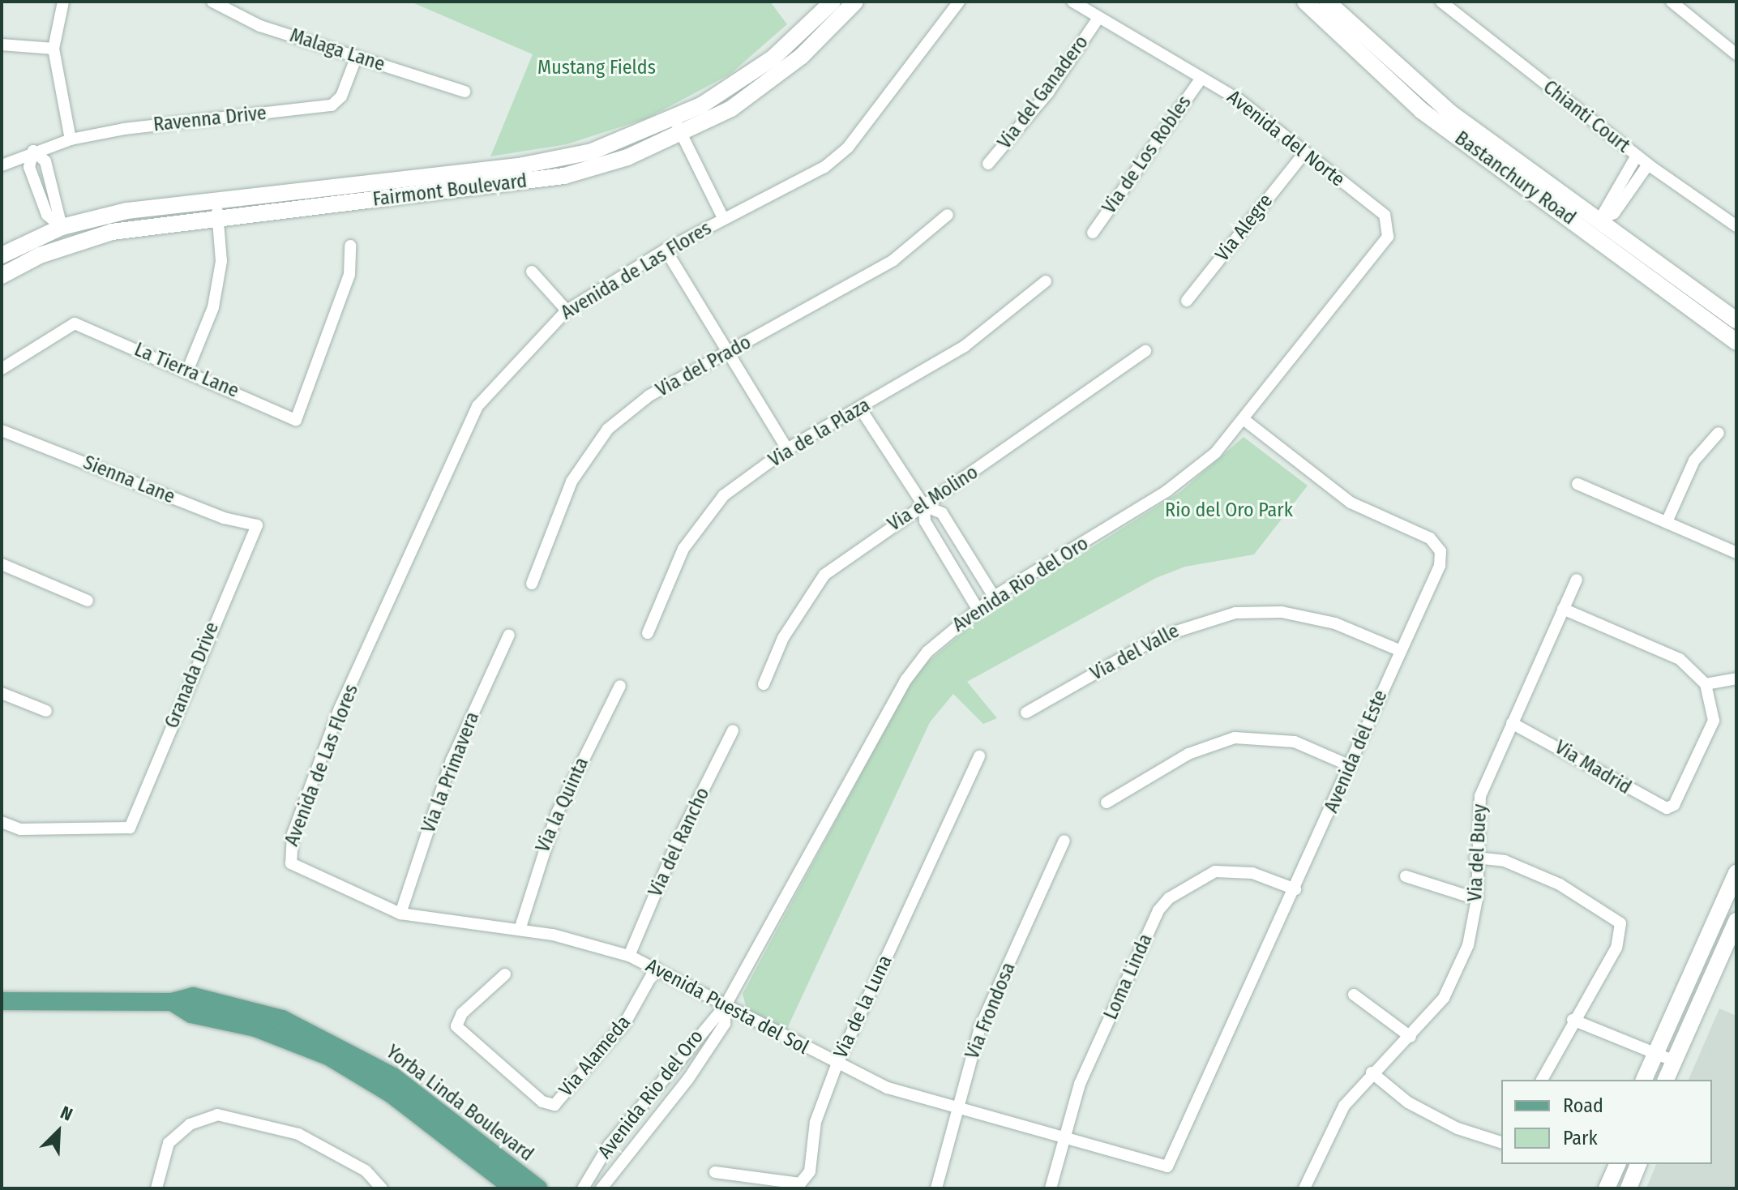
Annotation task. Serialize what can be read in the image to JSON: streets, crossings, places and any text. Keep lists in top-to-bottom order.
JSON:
{
  "streets": {
    "main road": ["Bastanchury Road", "Fairmont Boulevard", "Yorba Linda Boulevard"],
    "street": [
      "Malaga Lane",
      "Via del Ganadero",
      "Chianti Court",
      "Ravenna Drive",
      "Avenida del Norte",
      "Via de Los Robles",
      "Via Alegre",
      "Avenida de Las Flores",
      "Via del Prado",
      "La Tierra Lane",
      "Via de la Plaza",
      "Sienna Lane",
      "Via el Molino",
      "Avenida Rio del Oro",
      "Via del Valle",
      "Granada Drive",
      "Avenida del Este",
      "Via Madrid",
      "Via la Primavera",
      "Via la Quinta",
      "Via del Rancho",
      "Via del Buey",
      "Loma Linda",
      "Avenida Puesta del Sol",
      "Via de la Luna",
      "Via Frondosa",
      "Via Alameda"
    ]
  },
  "crossings": [
    ["Malaga Lane", "Ravenna Drive"],
    ["Via del Ganadero", "Avenida del Norte"],
    ["Avenida del Norte", "Via de Los Robles"],
    ["Avenida del Norte", "Via Alegre"],
    ["Avenida del Norte", "Avenida Rio del Oro"],
    ["Avenida de Las Flores", "Avenida Puesta del Sol"],
    ["Sienna Lane", "Granada Drive"],
    ["Avenida Rio del Oro", "Avenida del Este"],
    ["Avenida Rio del Oro", "Avenida Puesta del Sol"],
    ["Via del Valle", "Avenida del Este"],
    ["Avenida del Este", "Loma Linda"],
    ["Avenida del Este", "Avenida Puesta del Sol"],
    ["Via Madrid", "Via del Buey"],
    ["Via la Primavera", "Avenida Puesta del Sol"],
    ["Via la Quinta", "Avenida Puesta del Sol"],
    ["Via del Rancho", "Avenida Puesta del Sol"],
    ["Loma Linda", "Avenida Puesta del Sol"],
    ["Avenida Puesta del Sol", "Via de la Luna"],
    ["Avenida Puesta del Sol", "Via Frondosa"],
    ["Avenida Puesta del Sol", "Via Alameda"]
  ],
  "parks": ["Mustang Fields", "Rio del Oro Park"],
  "legend": ["Road", "Park"],
  "north": "top right"
}
